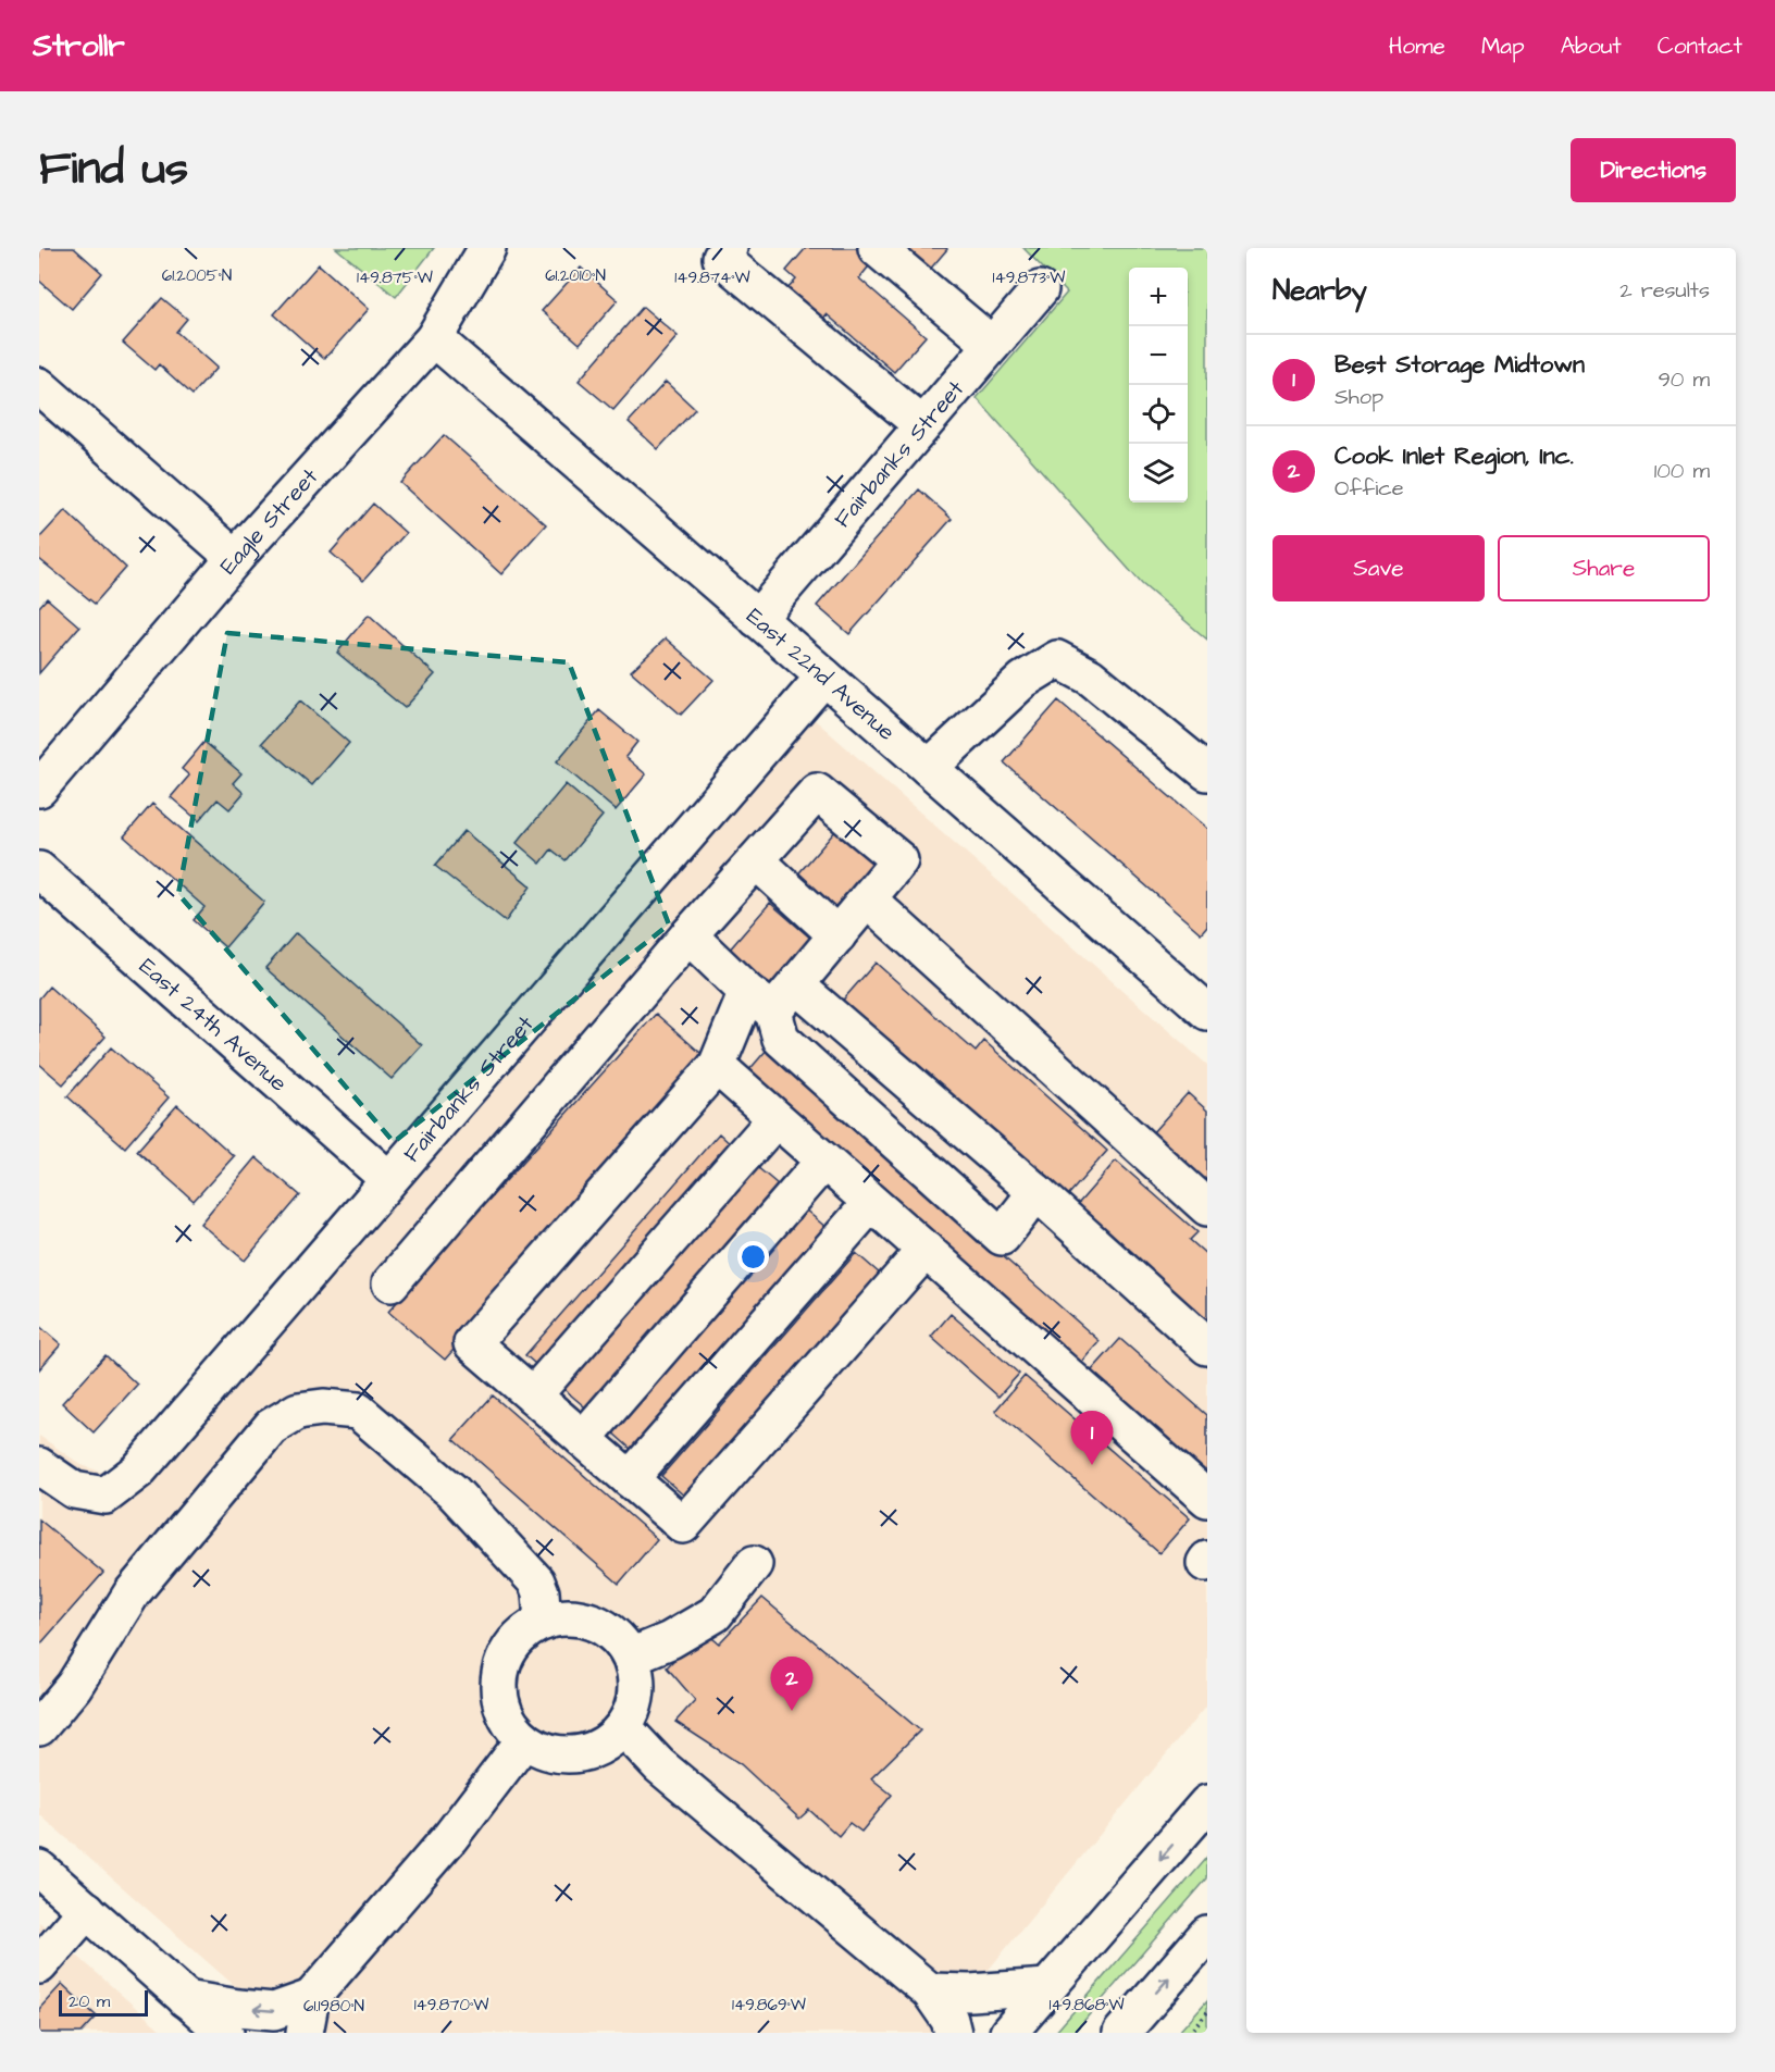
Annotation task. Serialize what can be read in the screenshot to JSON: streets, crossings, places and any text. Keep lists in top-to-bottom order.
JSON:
{
  "streets": {
    "main road": [
      "Fairbanks Street",
      "Eagle Street",
      "East 22nd Avenue",
      "East 24th Avenue"
    ]
  },
  "crossings": [
    ["Fairbanks Street", "East 22nd Avenue"],
    ["Fairbanks Street", "East 24th Avenue"],
    ["Eagle Street", "East 22nd Avenue"]
  ],
  "scale_bar": "20 m",
  "page": {
    "header": "Strollr",
    "nav": [
      "Home",
      "Map",
      "About",
      "Contact"
    ],
    "title": "Find us",
    "buttons": [
      "Directions",
      ["Save", "Share"]
    ],
    "heading": ["Nearby", "2 results"],
    "map_buttons": ["+", "−"],
    "list": [
      {
        "mark": "1",
        "name": "Best Storage Midtown",
        "note": "Shop",
        "value": "90 m"
      },
      {
        "mark": "2",
        "name": "Cook Inlet Region, Inc.",
        "note": "Office",
        "value": "100 m"
      }
    ],
    "pins": ["1", "2"],
    "scale": "20 m"
  },
  "coordinates": [
    "61.2005°N",
    "61.2010°N",
    "149.875°W",
    "149.873°W",
    "149.874°W",
    "149.870°W",
    "149.869°W",
    "149.868°W",
    "61.1980°N"
  ]
}
